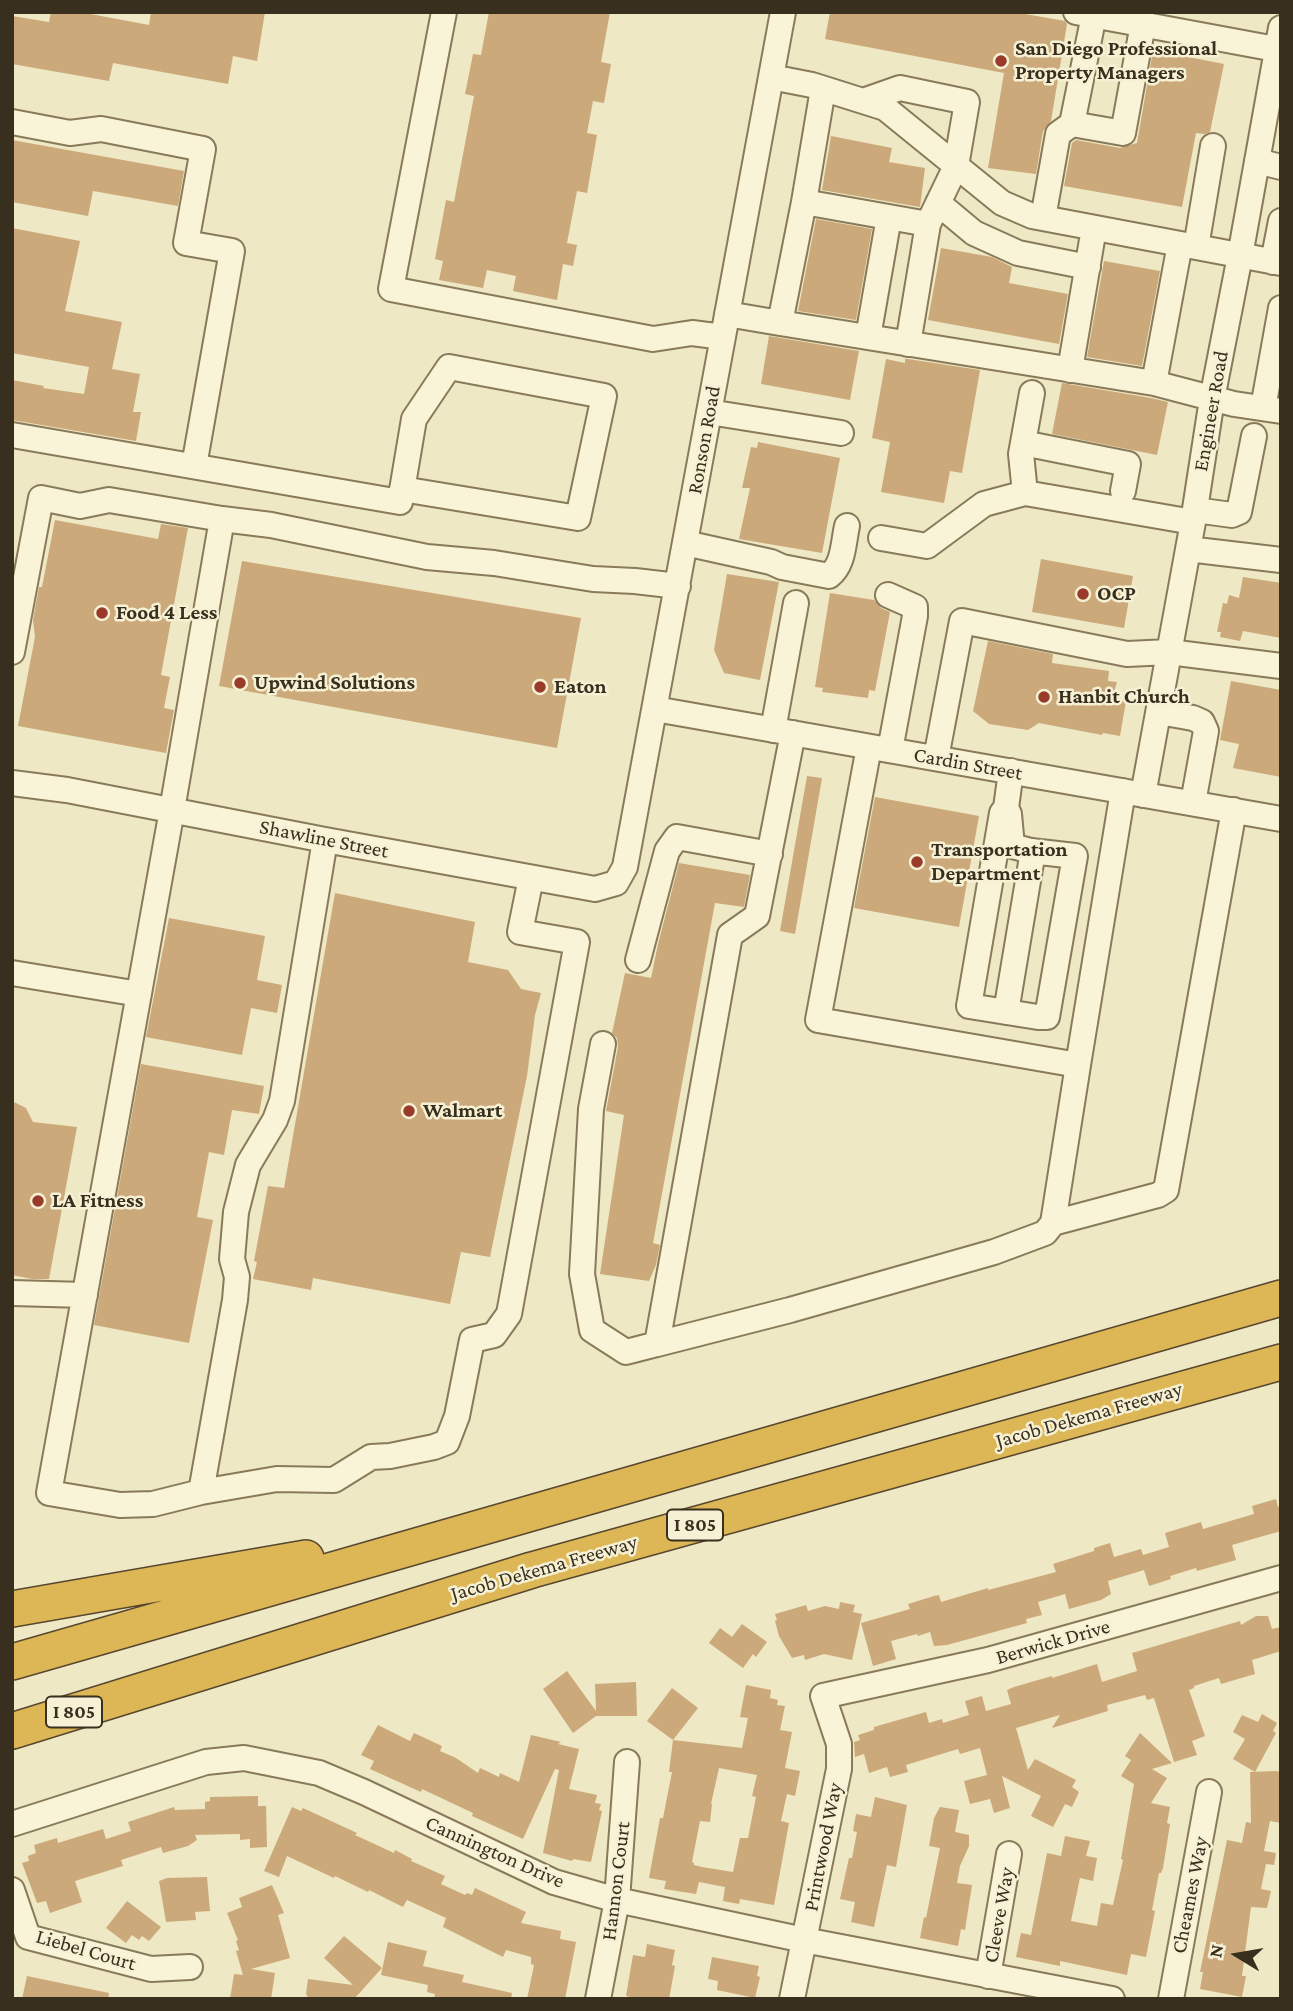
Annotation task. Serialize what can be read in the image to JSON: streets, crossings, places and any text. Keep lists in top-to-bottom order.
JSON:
{
  "streets": {
    "highway": ["Jacob Dekema Freeway", "I 805"],
    "street": [
      "Engineer Road",
      "Ronson Road",
      "Cardin Street",
      "Shawline Street",
      "Berwick Drive",
      "Printwood Way",
      "Cannington Drive",
      "Hannon Court",
      "Cheames Way",
      "Cleeve Way",
      "Liebel Court"
    ]
  },
  "crossings": [
    ["Engineer Road", "Cardin Street"],
    ["Ronson Road", "Cardin Street"],
    ["Ronson Road", "Shawline Street"],
    ["Berwick Drive", "Printwood Way"],
    ["Printwood Way", "Cannington Drive"],
    ["Cannington Drive", "Hannon Court"],
    ["Cannington Drive", "Cleeve Way"]
  ],
  "places": [
    "San Diego Professional Property Managers",
    "OCP",
    "Food 4 Less",
    "Upwind Solutions",
    "Eaton",
    "Hanbit Church",
    "Transportation Department",
    "Walmart",
    "LA Fitness"
  ],
  "north": "left"
}
